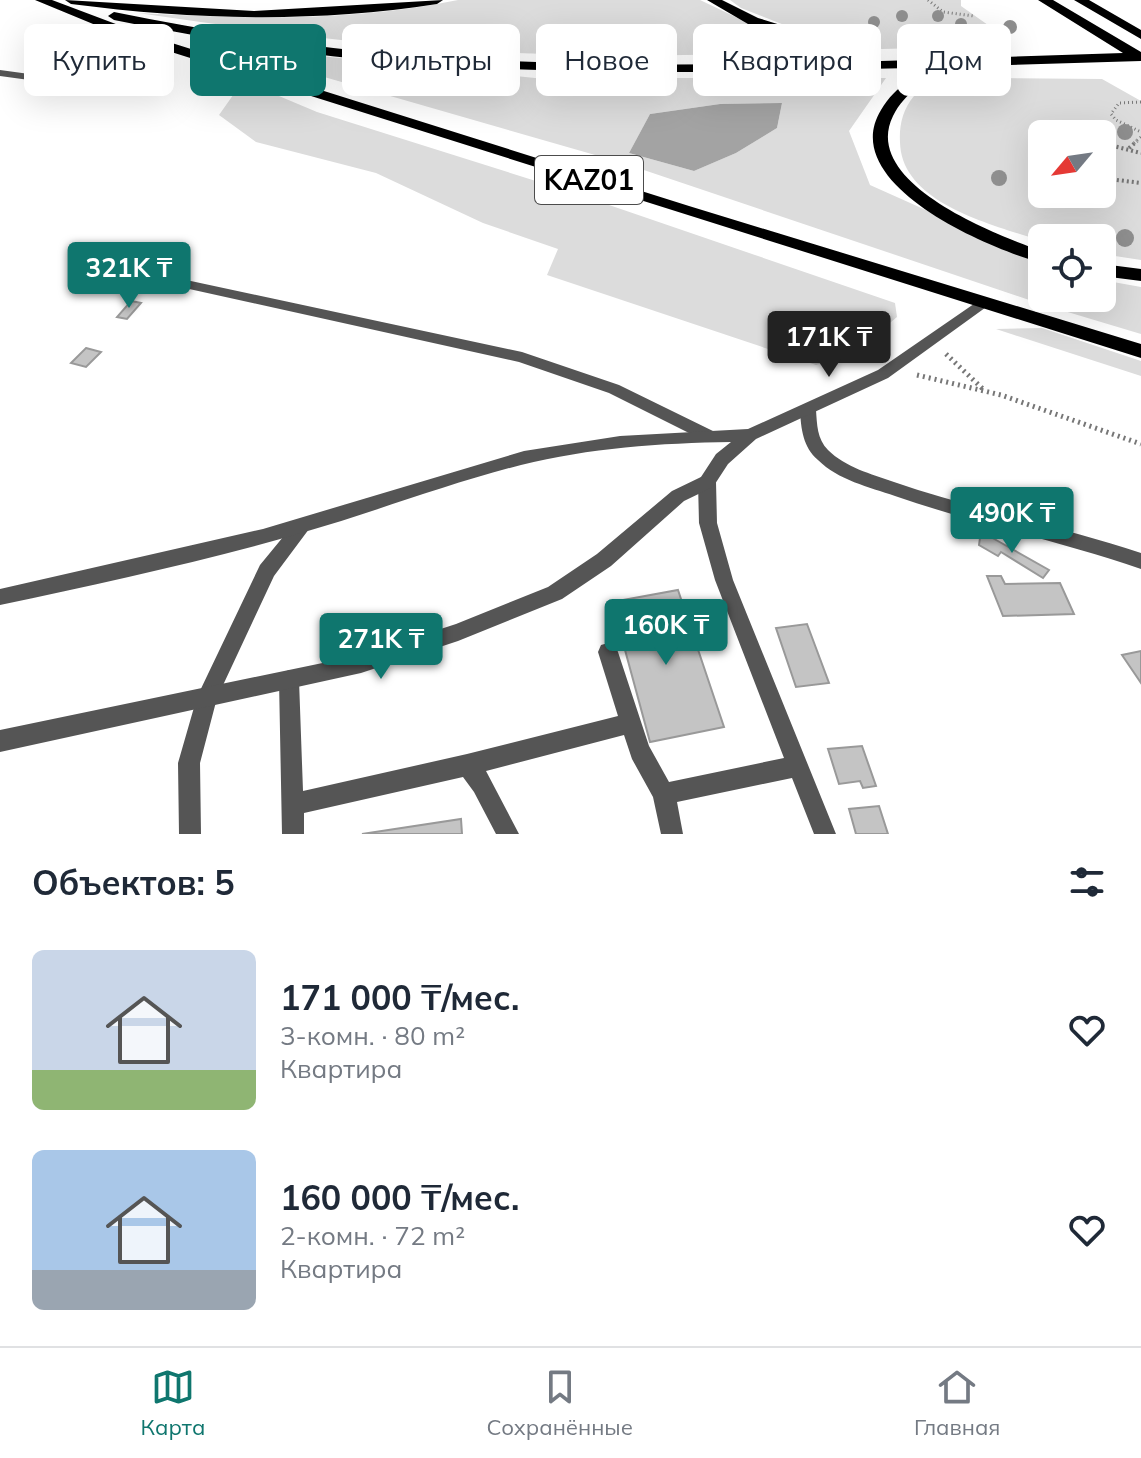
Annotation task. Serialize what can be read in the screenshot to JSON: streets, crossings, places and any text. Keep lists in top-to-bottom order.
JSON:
{
  "streets": {
    "highway": ["KАZ01"]
  },
  "north": "bottom left",
  "page": {
    "chip": [
      "Купить",
      "Снять",
      "Фильтры",
      "Новое",
      "Квартира",
      "Дом"
    ],
    "price": [
      "321K ₸",
      "171K ₸",
      "490K ₸",
      "160K ₸",
      "271K ₸"
    ],
    "heading": "Объектов: 5",
    "list": [
      {
        "name": "171 000 ₸/мес.",
        "note": "3-комн. · 80 m² · Квартира"
      },
      {
        "name": "160 000 ₸/мес.",
        "note": "2-комн. · 72 m² · Квартира"
      }
    ],
    "tabs": ["Карта", "Сохранённые", "Главная"]
  }
}
